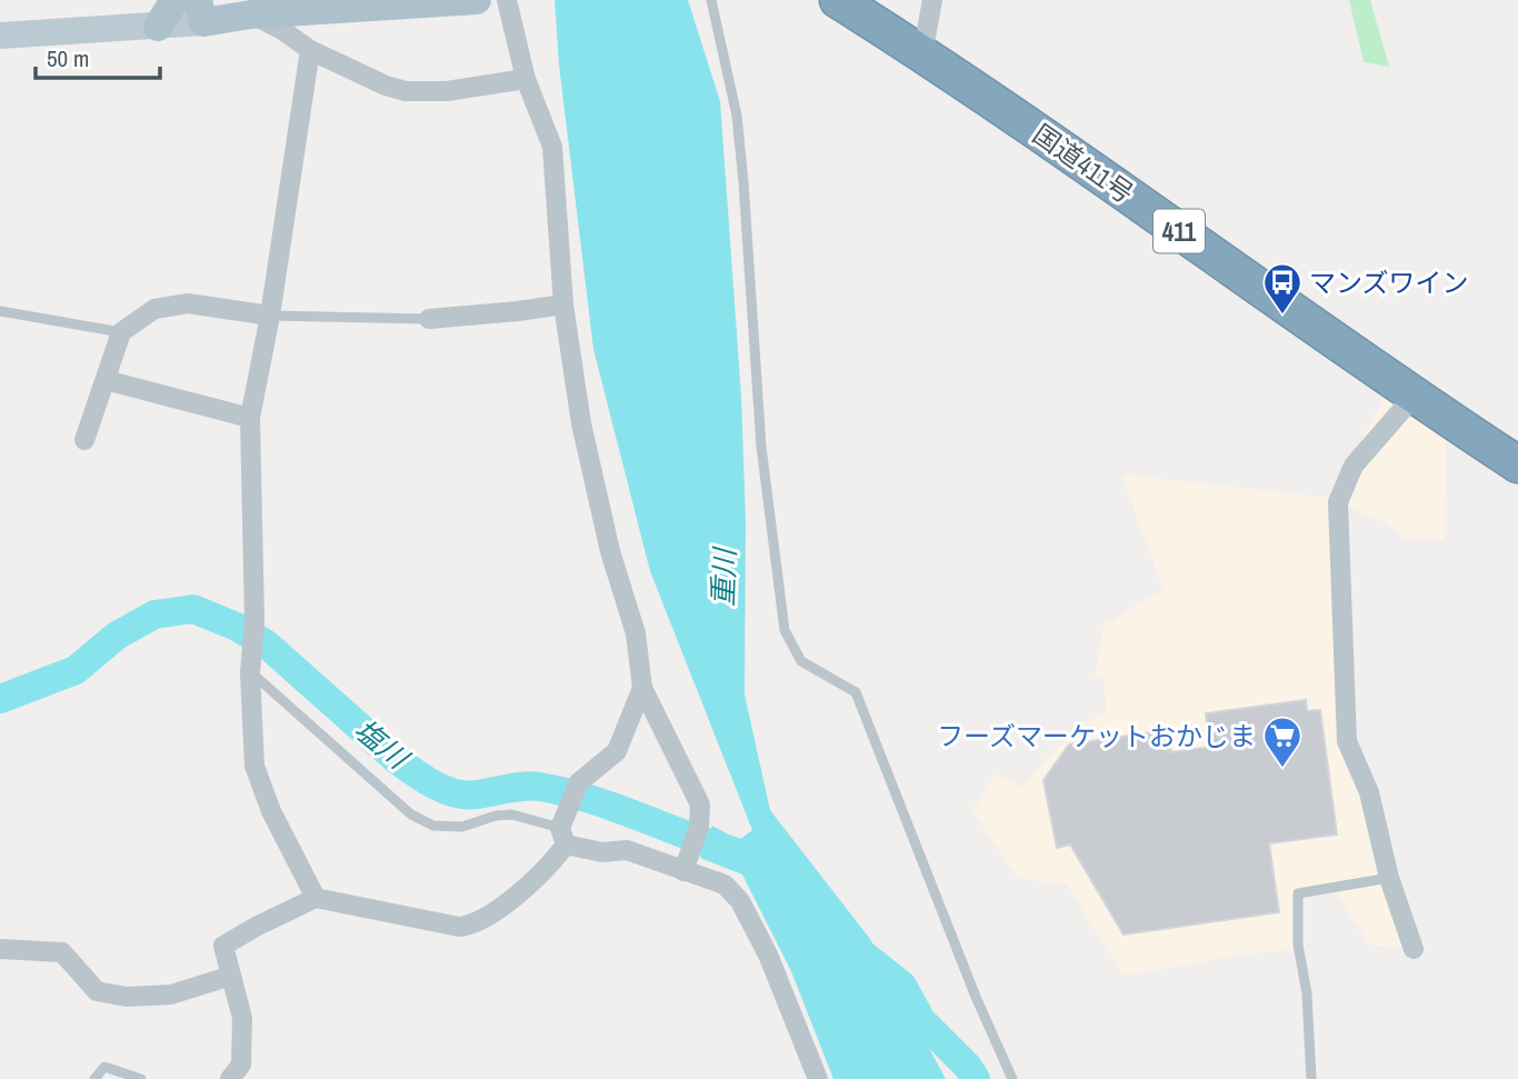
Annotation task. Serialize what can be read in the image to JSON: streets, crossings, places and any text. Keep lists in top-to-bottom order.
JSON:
{
  "streets": {
    "highway": ["国道411号", "411"]
  },
  "water": ["重川", "塩川"],
  "places": {
    "bus stop": ["マンズワイン"],
    "supermarket": ["フーズマーケットおかじま"]
  },
  "scale_bar": "50 m"
}
